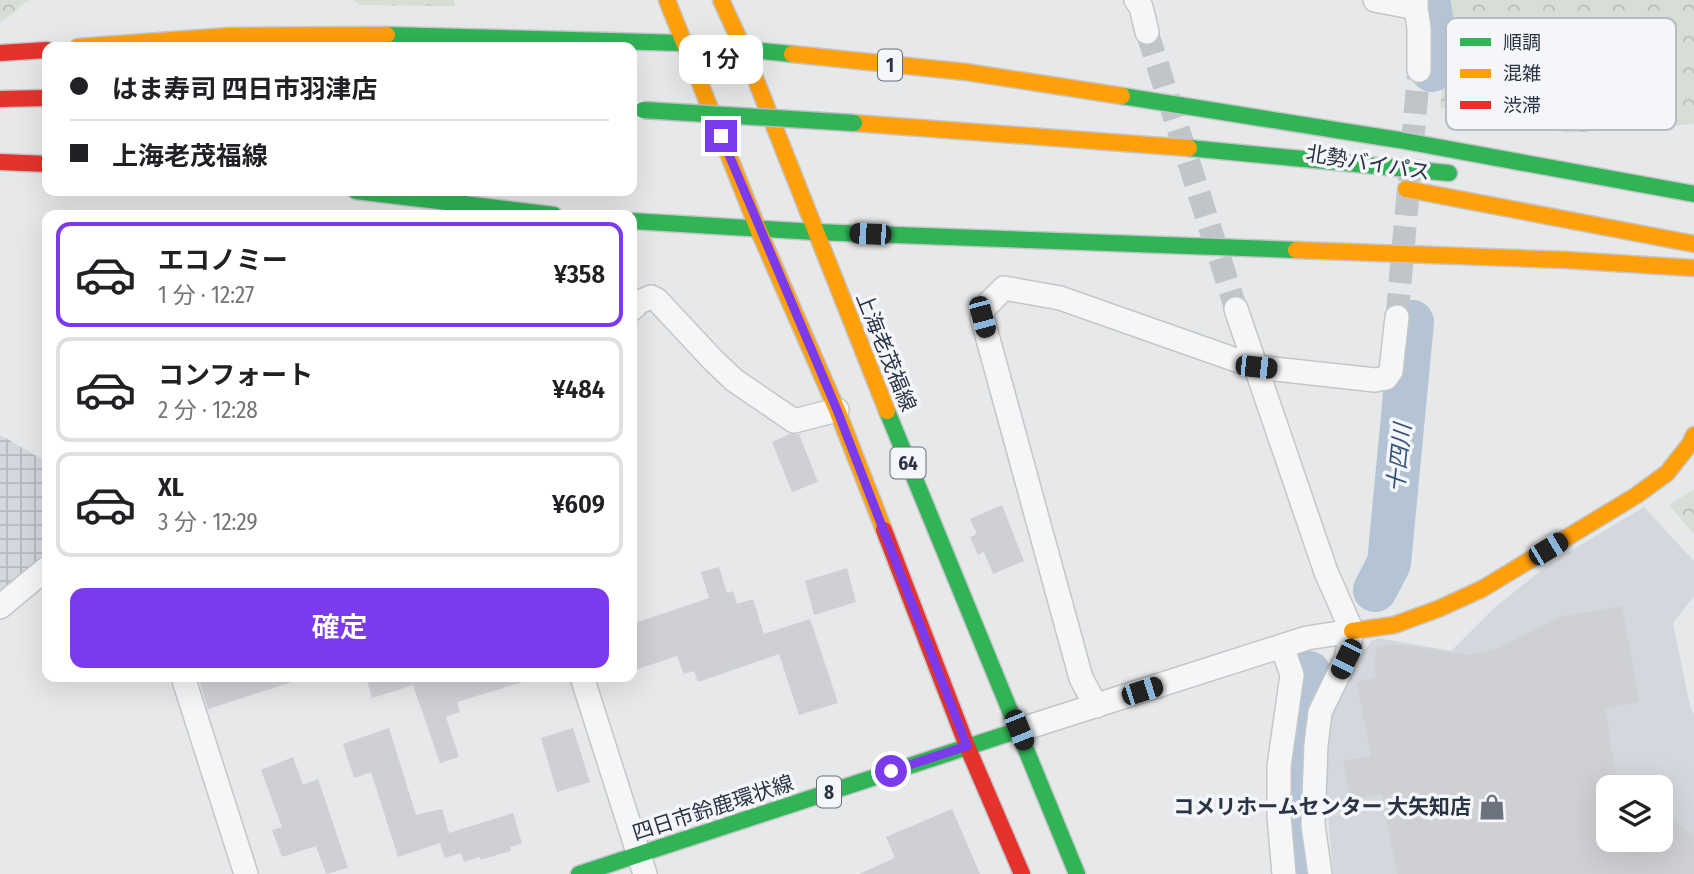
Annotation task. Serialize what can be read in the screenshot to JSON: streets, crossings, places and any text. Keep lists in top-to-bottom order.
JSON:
{
  "streets": {
    "main road": [
      "1",
      "北勢バイパス",
      "上海老茂福線",
      "64",
      "8",
      "四日市鈴鹿環状線"
    ]
  },
  "crossings": [
    ["1", "上海老茂福線"],
    ["1", "64"],
    ["上海老茂福線", "四日市鈴鹿環状線"],
    ["64", "四日市鈴鹿環状線"]
  ],
  "water": ["十四川"],
  "places": {
    "shop": ["コメリホームセンター 大矢知店"]
  },
  "legend": ["順調", "混雑", "渋滞"],
  "page": {
    "bubble": "1 分",
    "banner": ["はま寿司 四日市羽津店", "上海老茂福線"],
    "list": [
      {
        "name": "エコノミー",
        "note": "1 分 · 12:27",
        "value": "¥358"
      },
      {
        "name": "コンフォート",
        "note": "2 分 · 12:28",
        "value": "¥484"
      },
      {
        "name": "XL",
        "note": "3 分 · 12:29",
        "value": "¥609"
      }
    ],
    "buttons": "確定"
  }
}
